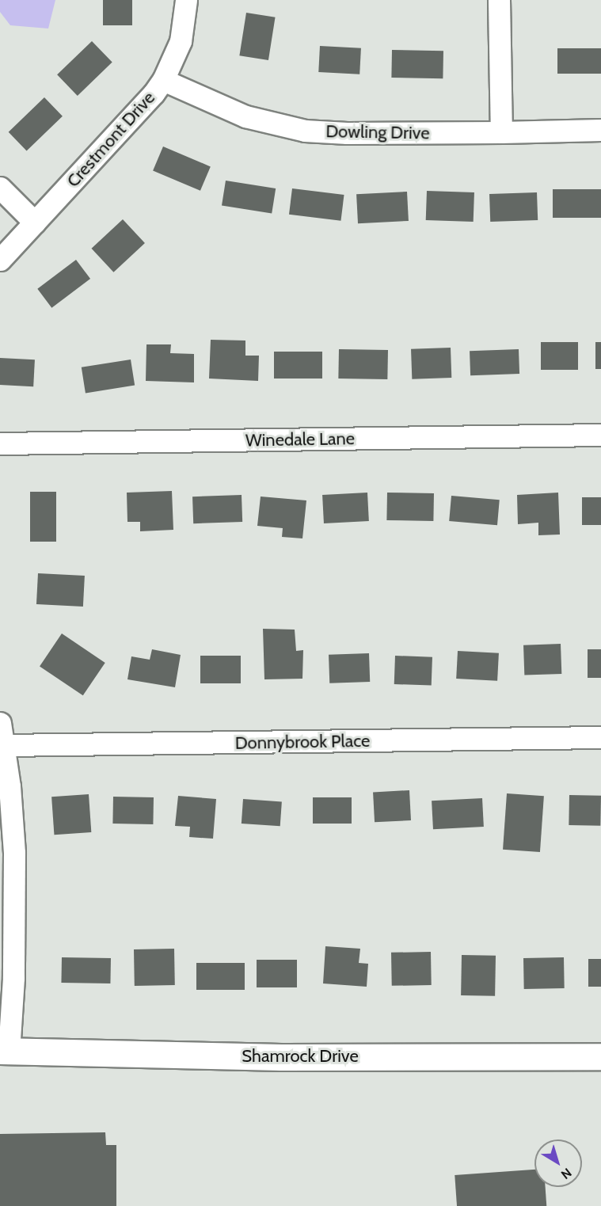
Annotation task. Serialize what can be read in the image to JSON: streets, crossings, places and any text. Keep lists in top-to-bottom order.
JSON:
{
  "streets": {
    "street": [
      "Dowling Drive",
      "Crestmont Drive",
      "Winedale Lane",
      "Donnybrook Place",
      "Shamrock Drive"
    ]
  },
  "crossings": [
    ["Dowling Drive", "Crestmont Drive"]
  ],
  "north": "bottom right"
}
